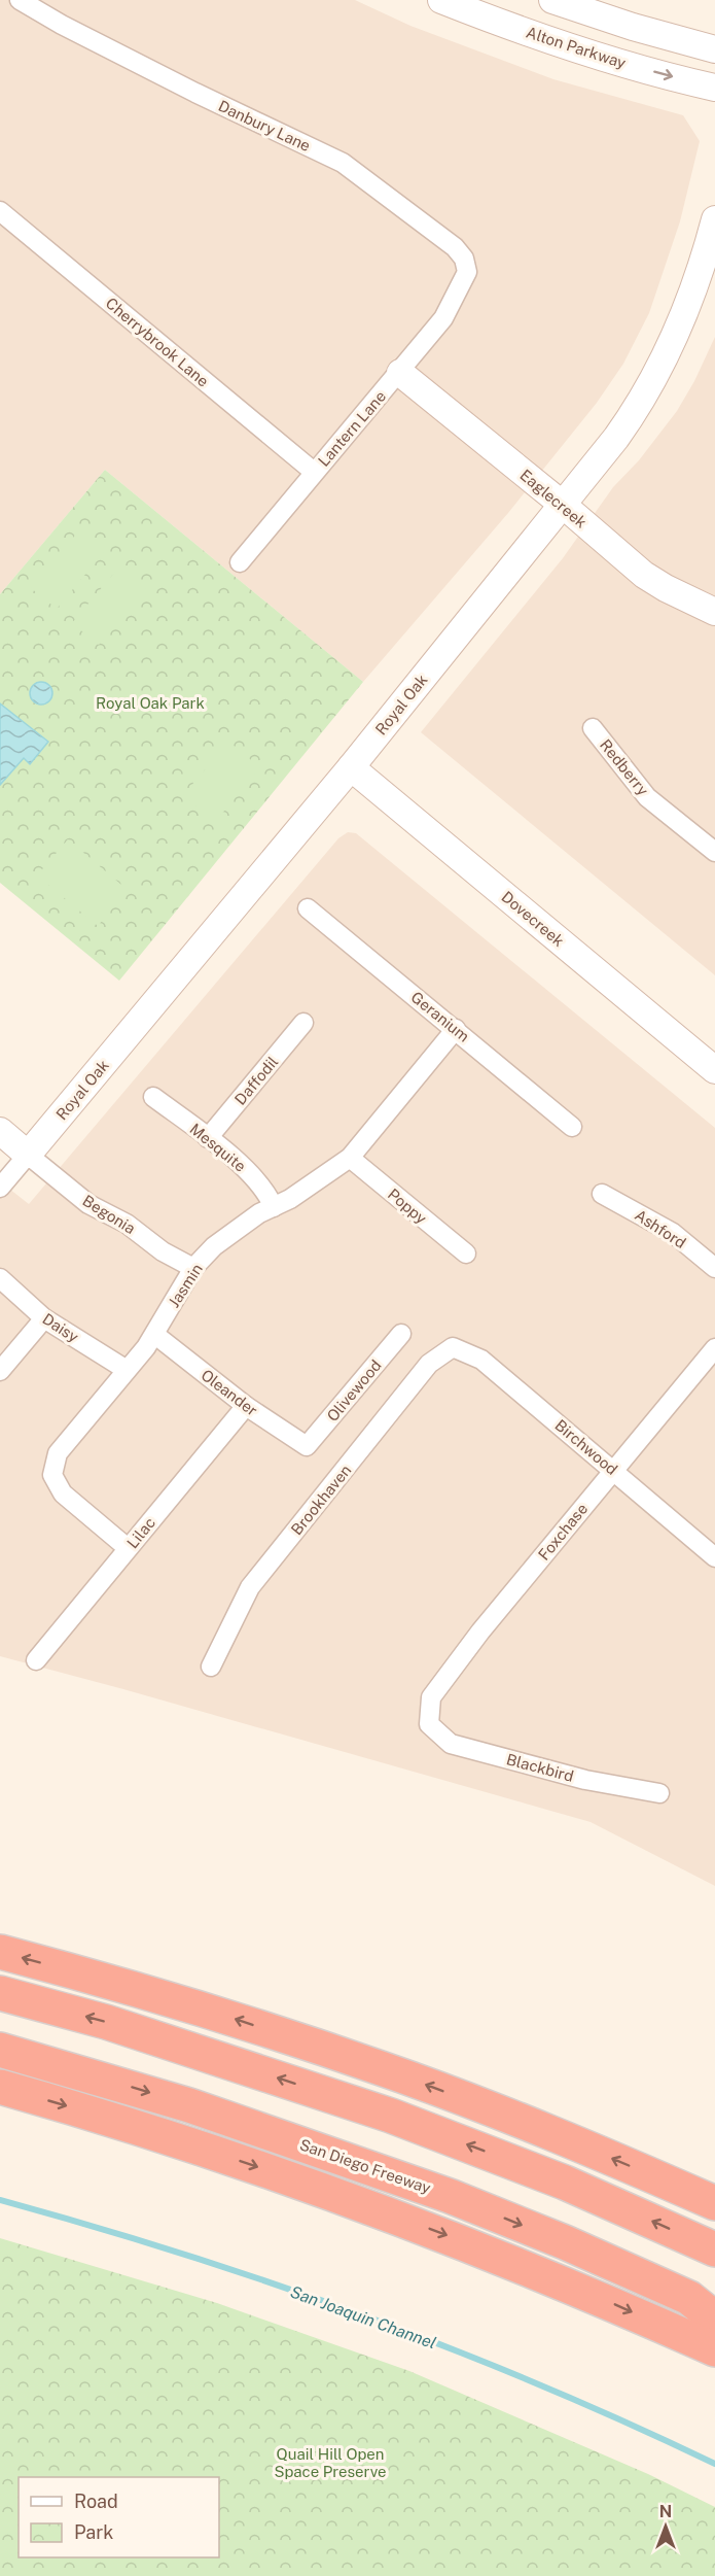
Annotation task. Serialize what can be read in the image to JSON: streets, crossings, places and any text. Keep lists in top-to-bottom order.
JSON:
{
  "streets": {
    "highway": ["San Diego Freeway"],
    "street": [
      "Alton Parkway",
      "Danbury Lane",
      "Cherrybrook Lane",
      "Lantern Lane",
      "Eaglecreek",
      "Royal Oak",
      "Redberry",
      "Dovecreek",
      "Geranium",
      "Daffodil",
      "Mesquite",
      "Poppy",
      "Begonia",
      "Ashford",
      "Jasmin",
      "Daisy",
      "Olivewood",
      "Oleander",
      "Birchwood",
      "Brookhaven",
      "Foxchase",
      "Lilac",
      "Blackbird"
    ]
  },
  "crossings": [
    ["Danbury Lane", "Lantern Lane"],
    ["Cherrybrook Lane", "Lantern Lane"],
    ["Lantern Lane", "Eaglecreek"],
    ["Eaglecreek", "Royal Oak"],
    ["Royal Oak", "Dovecreek"],
    ["Royal Oak", "Begonia"],
    ["Geranium", "Jasmin"],
    ["Daffodil", "Mesquite"],
    ["Mesquite", "Jasmin"],
    ["Poppy", "Jasmin"],
    ["Begonia", "Jasmin"],
    ["Jasmin", "Daisy"],
    ["Jasmin", "Oleander"],
    ["Jasmin", "Lilac"],
    ["Olivewood", "Oleander"],
    ["Oleander", "Lilac"],
    ["Birchwood", "Brookhaven"],
    ["Birchwood", "Foxchase"],
    ["Foxchase", "Blackbird"]
  ],
  "water": ["San Joaquin Channel"],
  "parks": ["Royal Oak Park", "Quail Hill Open Space Preserve"],
  "legend": ["Road", "Park"],
  "north": "top"
}
